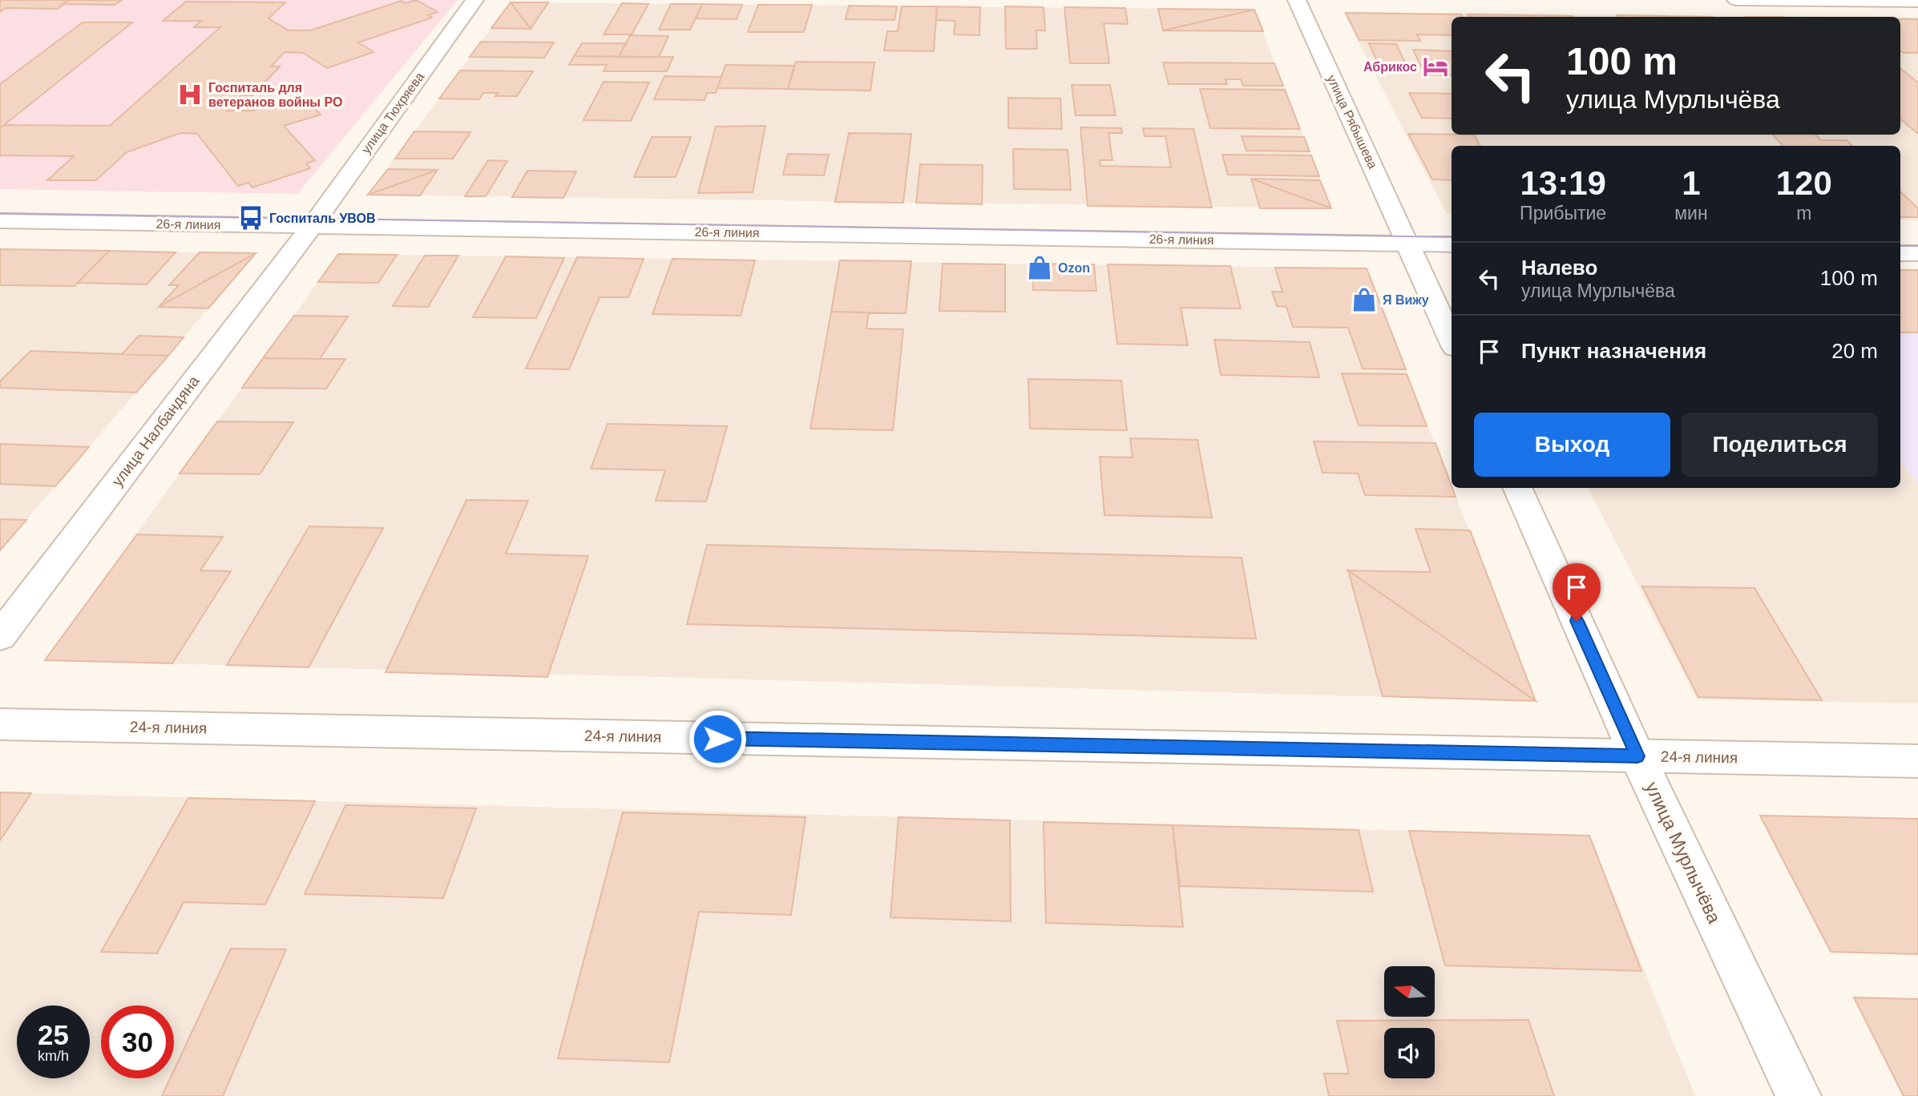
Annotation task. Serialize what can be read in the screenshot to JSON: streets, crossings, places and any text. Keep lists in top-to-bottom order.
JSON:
{
  "streets": {
    "street": [
      "улица Тюхряева",
      "улица Рябышева",
      "26-я линия",
      "улица Налбандяна",
      "24-я линия",
      "улица Мурлычёва"
    ]
  },
  "crossings": [
    ["улица Тюхряева", "26-я линия"],
    ["улица Тюхряева", "улица Налбандяна"],
    ["улица Рябышева", "26-я линия"],
    ["26-я линия", "улица Налбандяна"],
    ["24-я линия", "улица Мурлычёва"]
  ],
  "places": {
    "hotel": ["Абрикос"],
    "hospital": ["Госпиталь для ветеранов войны РО"],
    "bus stop": ["Госпиталь УВОВ"],
    "shop": ["Ozon", "Я Вижу"]
  },
  "north": "left",
  "page": {
    "turn": ["100 m", "улица Мурлычёва"],
    "eta": [
      "13:19",
      "Прибытие",
      "1",
      "мин",
      "120",
      "m"
    ],
    "list": [
      {
        "name": "Налево",
        "note": "улица Мурлычёва",
        "value": "100 m"
      },
      {
        "name": "Пункт назначения",
        "value": "20 m"
      }
    ],
    "buttons": ["Выход", "Поделиться"],
    "speed": "25 km/h",
    "limit": "30"
  }
}
